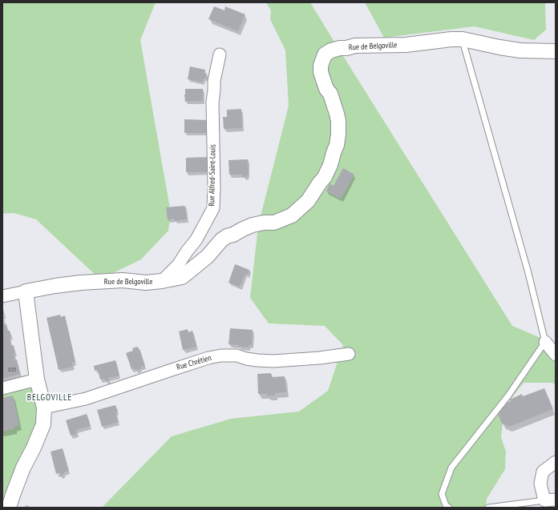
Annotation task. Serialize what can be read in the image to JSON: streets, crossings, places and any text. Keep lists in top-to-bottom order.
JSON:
{
  "streets": {
    "street": ["Rue de Belgoville", "Rue Alfred-Saint-Louis", "Rue Chrétien"]
  },
  "crossings": [
    ["Rue de Belgoville", "Rue Alfred-Saint-Louis"]
  ],
  "districts": ["BELGOVILLE"],
  "house_numbers": ["103"]
}
